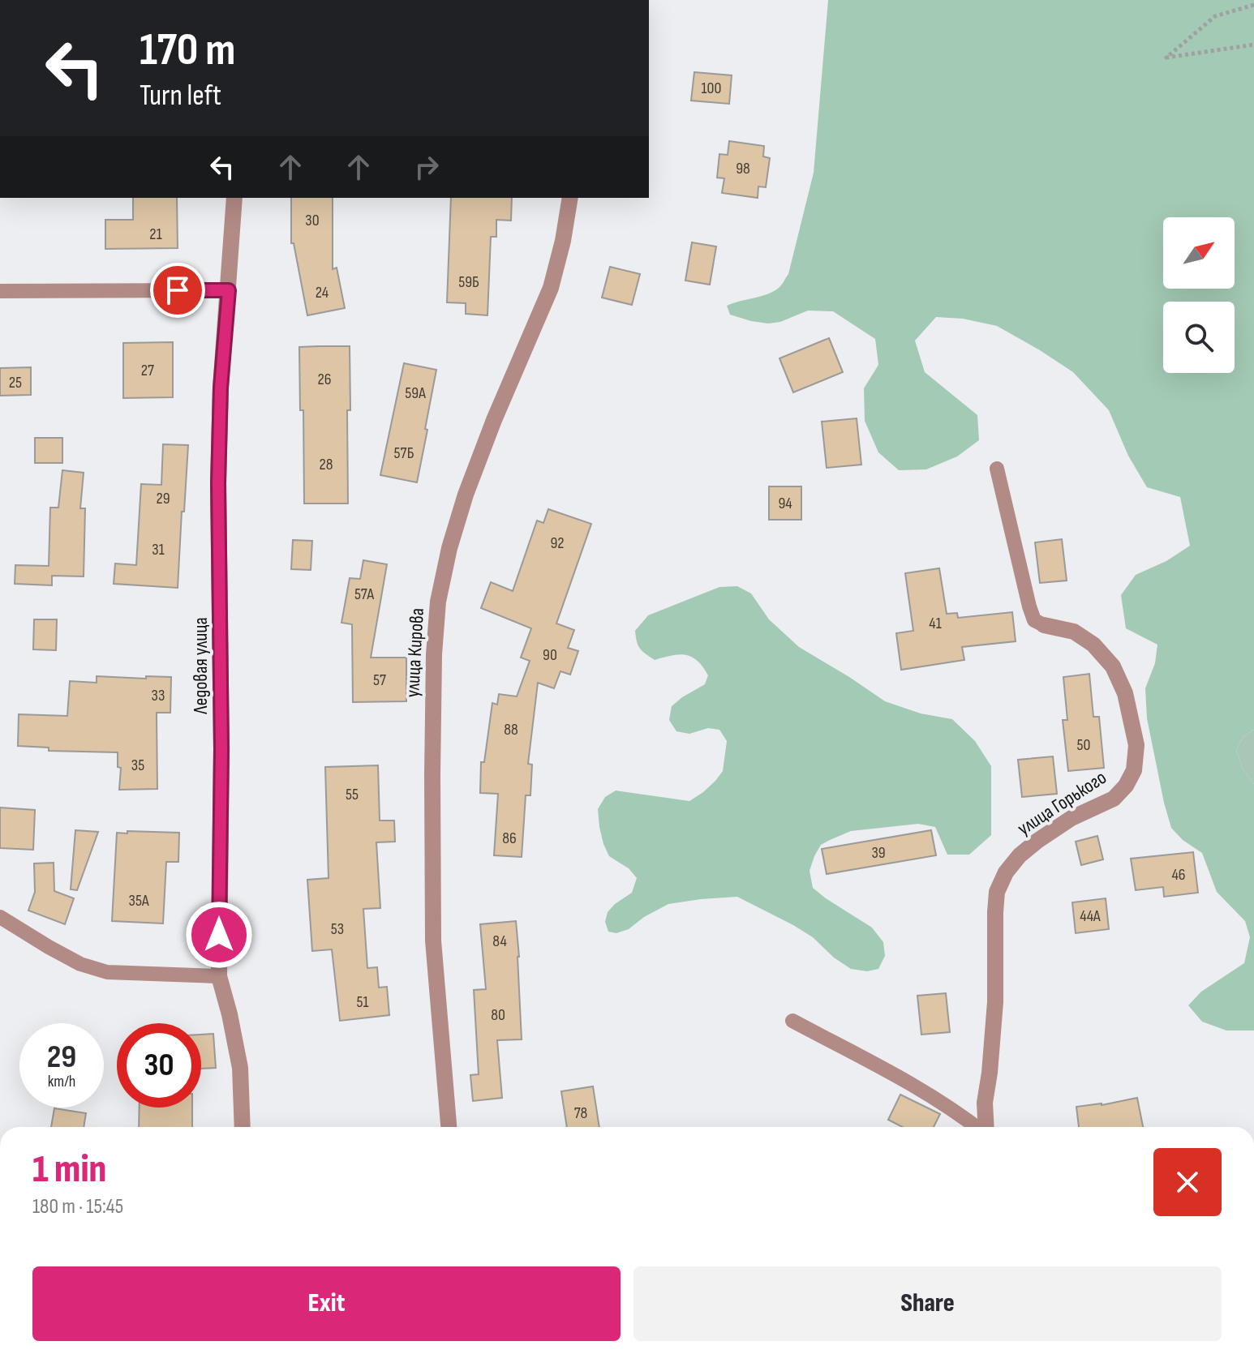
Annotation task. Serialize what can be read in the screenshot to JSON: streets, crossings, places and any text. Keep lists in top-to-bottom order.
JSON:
{
  "streets": {
    "street": ["улица Кирова", "Ледовая улица", "улица Горького"]
  },
  "house_numbers": [
    "100",
    "98",
    "30",
    "21",
    "59Б",
    "24",
    "27",
    "26",
    "25",
    "59А",
    "57Б",
    "28",
    "29",
    "94",
    "92",
    "31",
    "57А",
    "41",
    "90",
    "57",
    "33",
    "88",
    "50",
    "35",
    "55",
    "86",
    "39",
    "46",
    "35А",
    "44А",
    "53",
    "84",
    "51",
    "80",
    "78"
  ],
  "north": "top right",
  "page": {
    "turn": ["170 m", "Turn left"],
    "speed": "29 km/h",
    "limit": "30",
    "heading": ["1 min", "180 m · 15:45"],
    "buttons": ["Exit", "Share"]
  }
}
